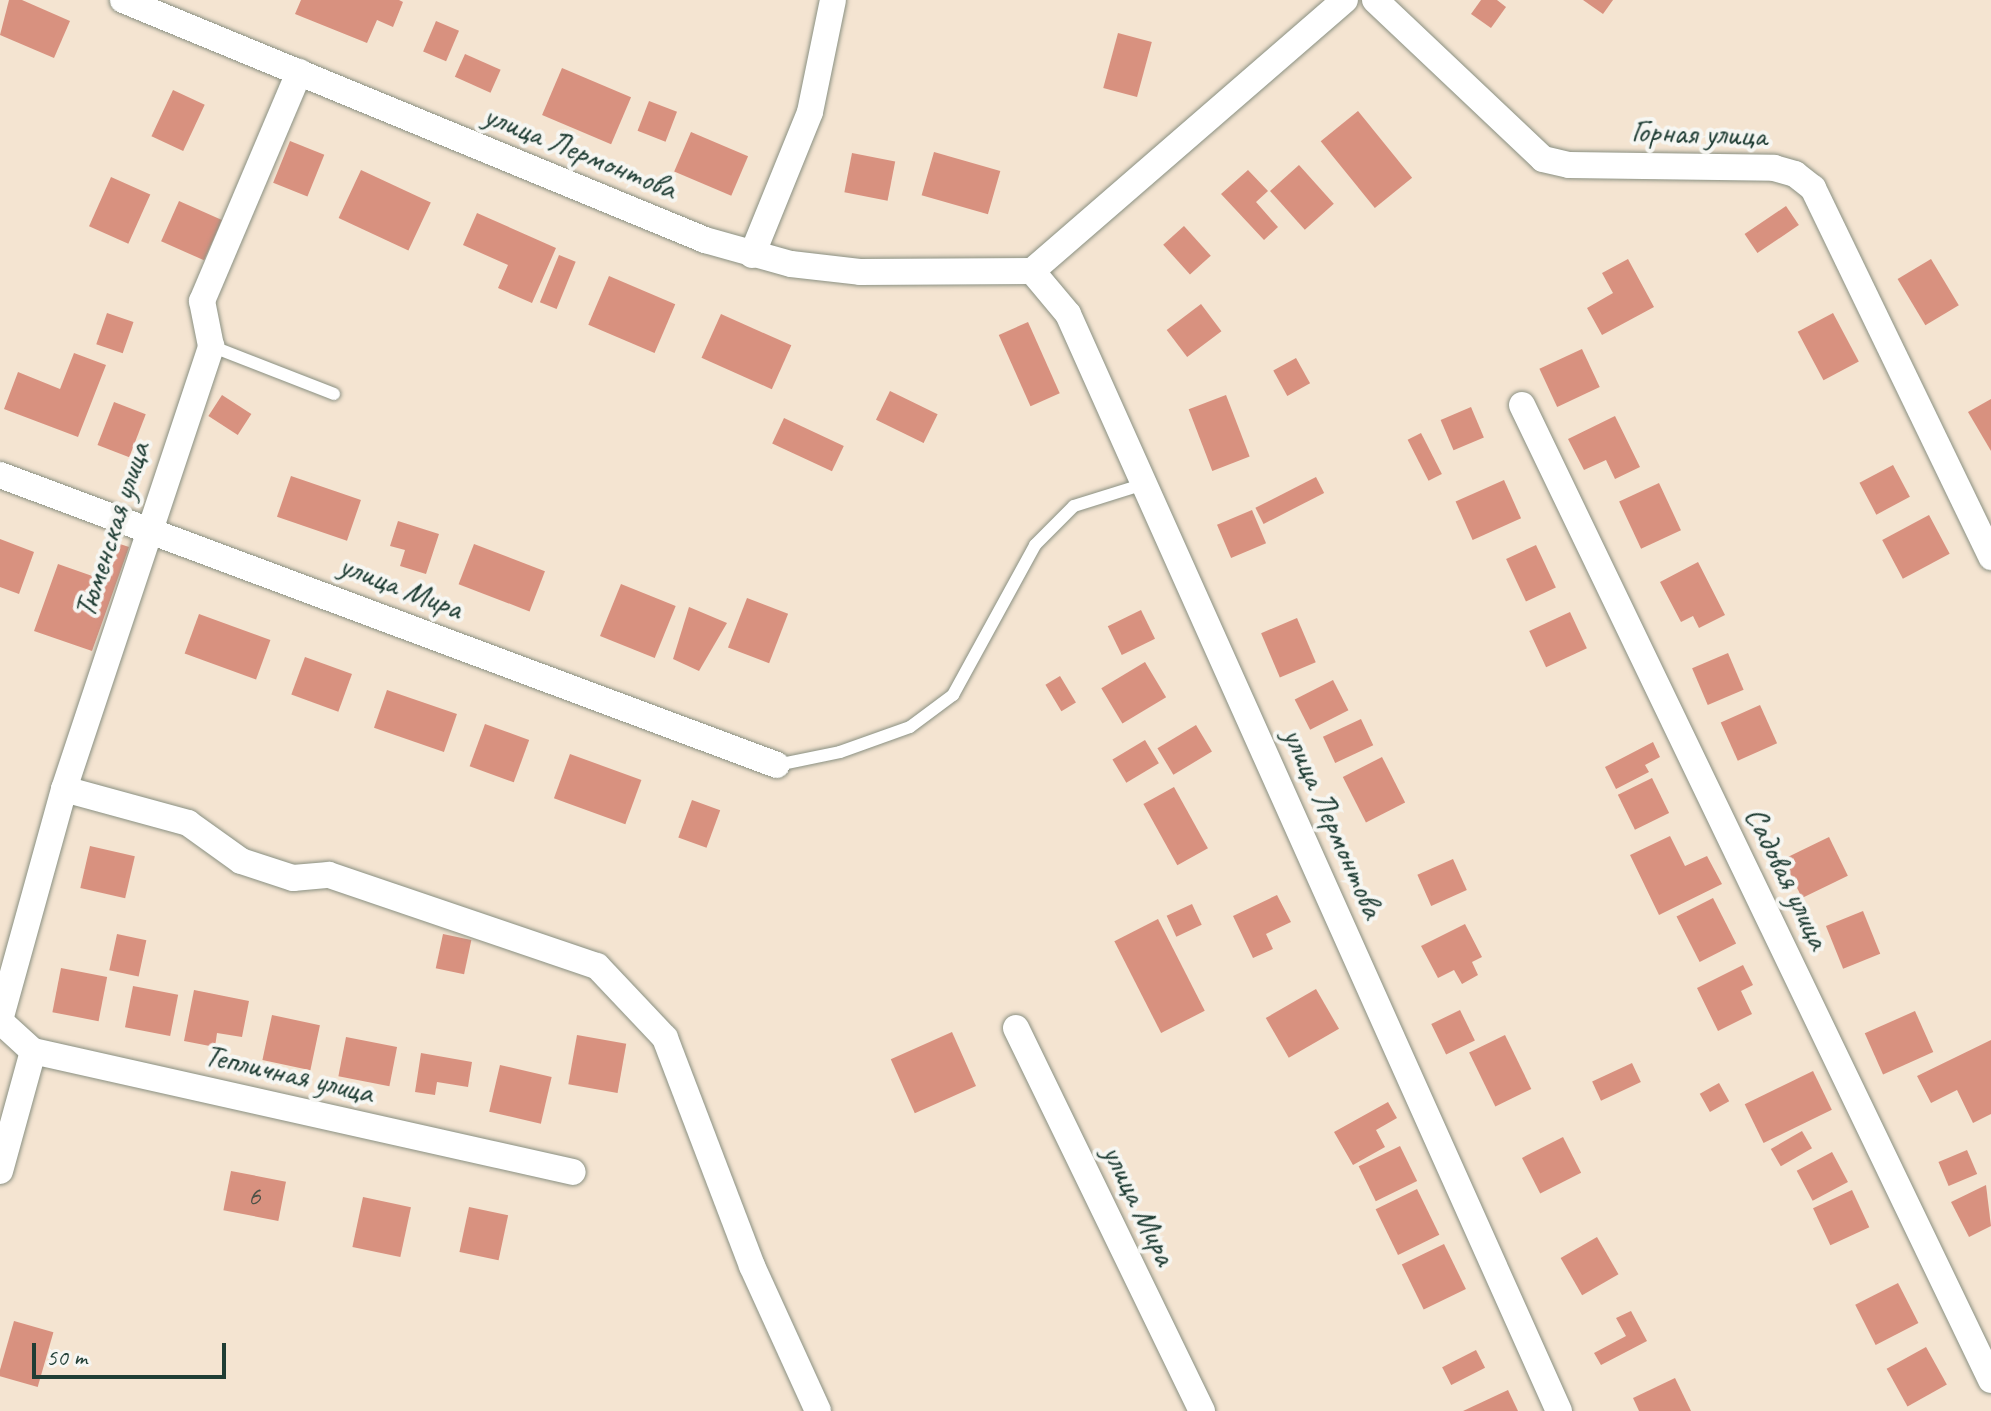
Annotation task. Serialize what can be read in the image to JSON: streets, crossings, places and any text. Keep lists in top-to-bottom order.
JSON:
{
  "streets": {
    "street": [
      "Горная улица",
      "улица Лермонтова",
      "Тюменская улица",
      "улица Мира",
      "Садовая улица",
      "Тепличная улица"
    ]
  },
  "crossings": [
    ["Тюменская улица", "улица Мира"],
    ["Тюменская улица", "Тепличная улица"]
  ],
  "house_numbers": ["6"],
  "scale_bar": "50 m"
}
